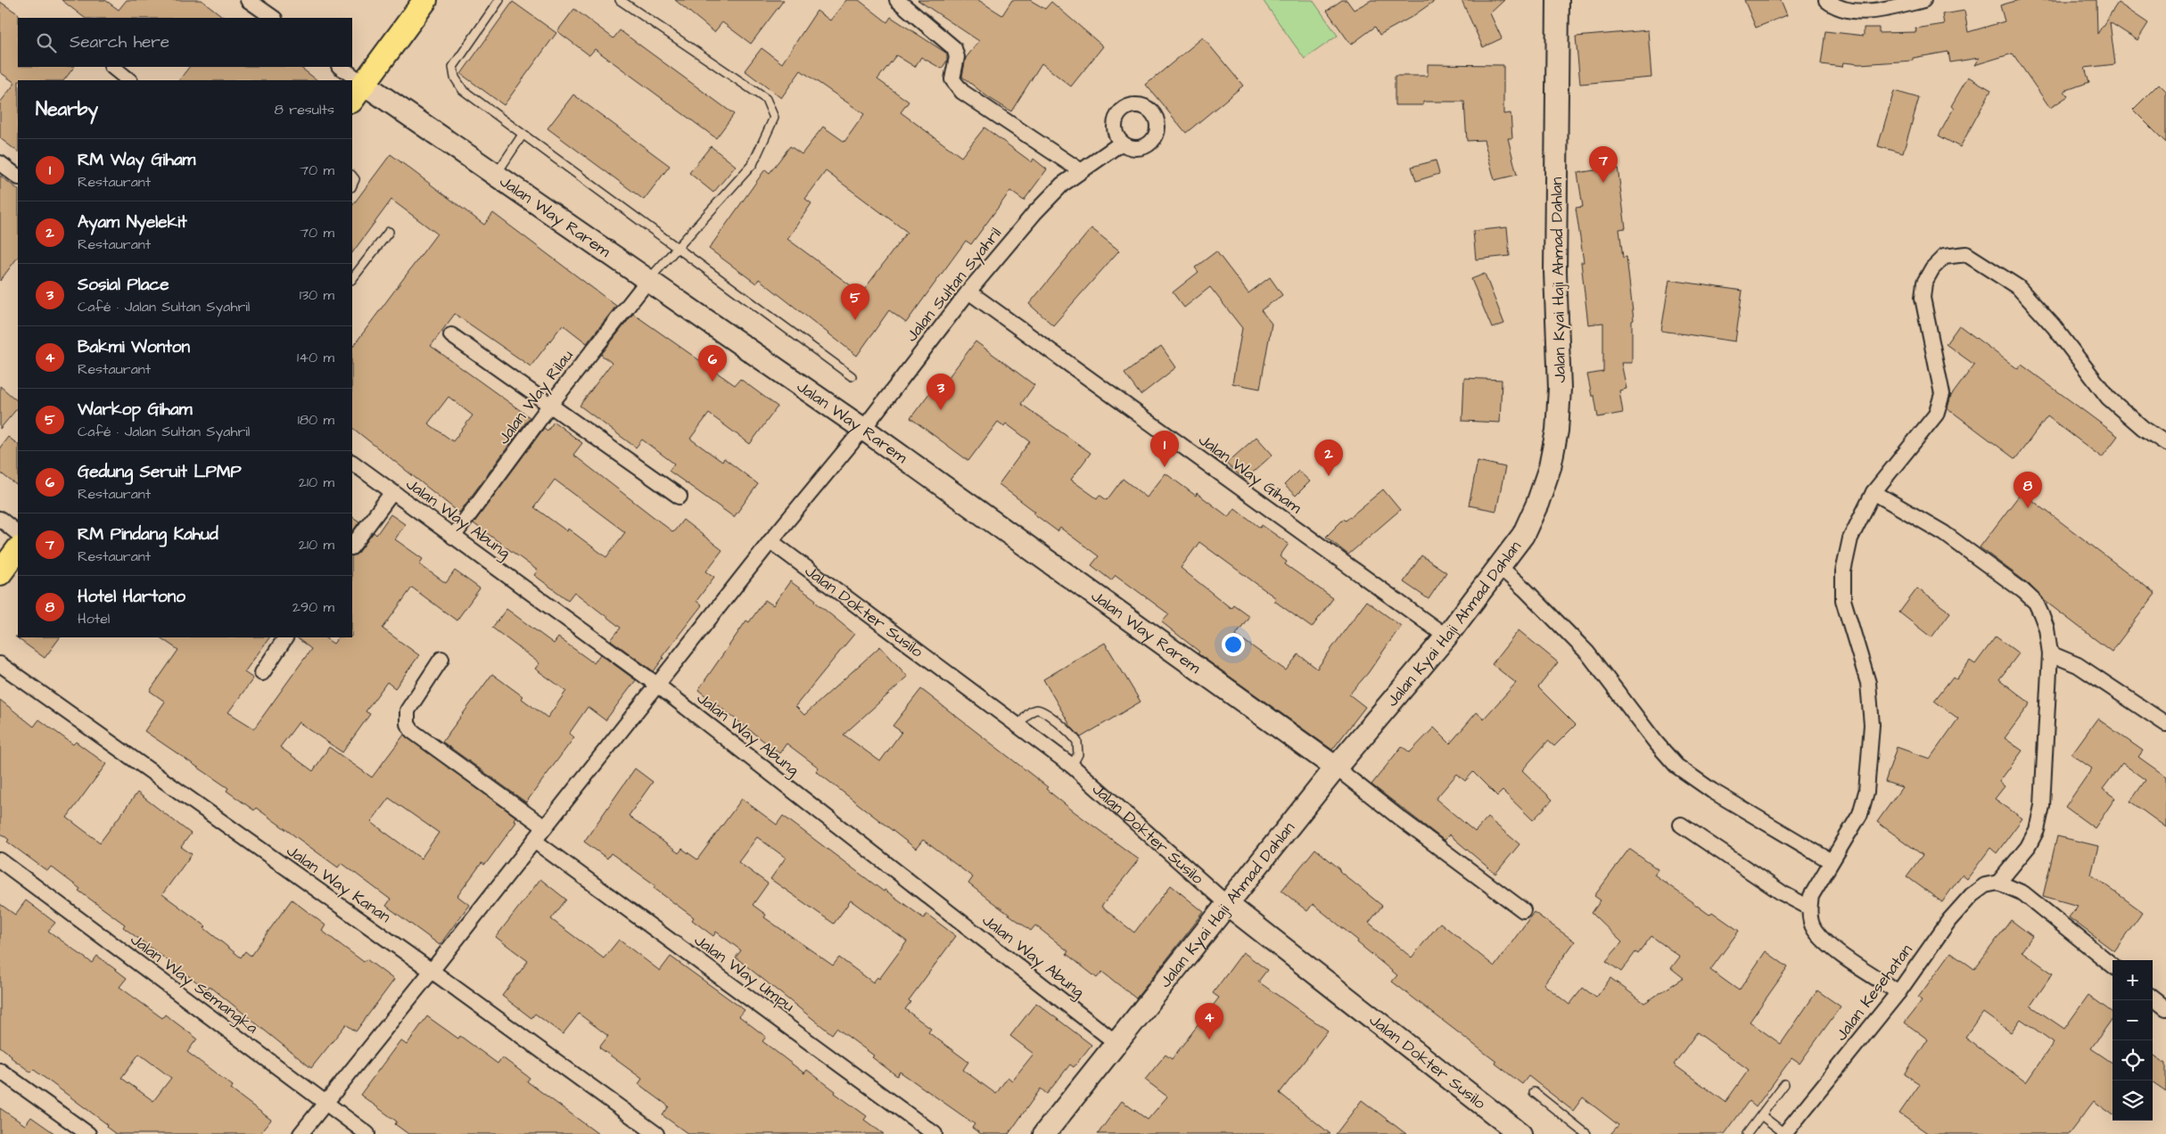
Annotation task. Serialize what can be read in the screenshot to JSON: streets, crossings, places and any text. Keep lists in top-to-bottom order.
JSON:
{
  "streets": {
    "main road": ["Jalan Way Rarem", "Jalan Kyai Haji Ahmad Dahlan", "Jalan Dokter Susilo"],
    "street": [
      "Jalan Sultan Syahril",
      "Jalan Way Rilau",
      "Jalan Way Giham",
      "Jalan Way Abung",
      "Jalan Way Kanan",
      "Jalan Way Umpu",
      "Jalan Way Semangka",
      "Jalan Kesehatan"
    ]
  },
  "crossings": [
    ["Jalan Way Rarem", "Jalan Kyai Haji Ahmad Dahlan"],
    ["Jalan Way Rarem", "Jalan Sultan Syahril"],
    ["Jalan Way Rarem", "Jalan Way Rilau"],
    ["Jalan Kyai Haji Ahmad Dahlan", "Jalan Way Giham"],
    ["Jalan Kyai Haji Ahmad Dahlan", "Jalan Way Abung"],
    ["Jalan Kyai Haji Ahmad Dahlan", "Jalan Dokter Susilo"],
    ["Jalan Sultan Syahril", "Jalan Way Giham"],
    ["Jalan Sultan Syahril", "Jalan Way Abung"],
    ["Jalan Sultan Syahril", "Jalan Dokter Susilo"],
    ["Jalan Sultan Syahril", "Jalan Way Kanan"],
    ["Jalan Sultan Syahril", "Jalan Way Umpu"],
    ["Jalan Sultan Syahril", "Jalan Way Semangka"],
    ["Jalan Way Rilau", "Jalan Way Abung"]
  ],
  "page": {
    "search": "Search here",
    "heading": ["Nearby", "8 results"],
    "list": [
      {
        "mark": "1",
        "name": "RM Way Giham",
        "note": "Restaurant",
        "value": "70 m"
      },
      {
        "mark": "2",
        "name": "Ayam Nyelekit",
        "note": "Restaurant",
        "value": "70 m"
      },
      {
        "mark": "3",
        "name": "Sosial Place",
        "note": "Café · Jalan Sultan Syahril",
        "value": "130 m"
      },
      {
        "mark": "4",
        "name": "Bakmi Wonton",
        "note": "Restaurant",
        "value": "140 m"
      },
      {
        "mark": "5",
        "name": "Warkop Giham",
        "note": "Café · Jalan Sultan Syahril",
        "value": "180 m"
      },
      {
        "mark": "6",
        "name": "Gedung Seruit LPMP",
        "note": "Restaurant",
        "value": "210 m"
      },
      {
        "mark": "7",
        "name": "RM Pindang Kahud",
        "note": "Restaurant",
        "value": "210 m"
      },
      {
        "mark": "8",
        "name": "Hotel Hartono",
        "note": "Hotel",
        "value": "290 m"
      }
    ],
    "pins": [
      "7",
      "5",
      "6",
      "3",
      "1",
      "2",
      "8",
      "4"
    ],
    "map_buttons": ["+", "−"]
  }
}
